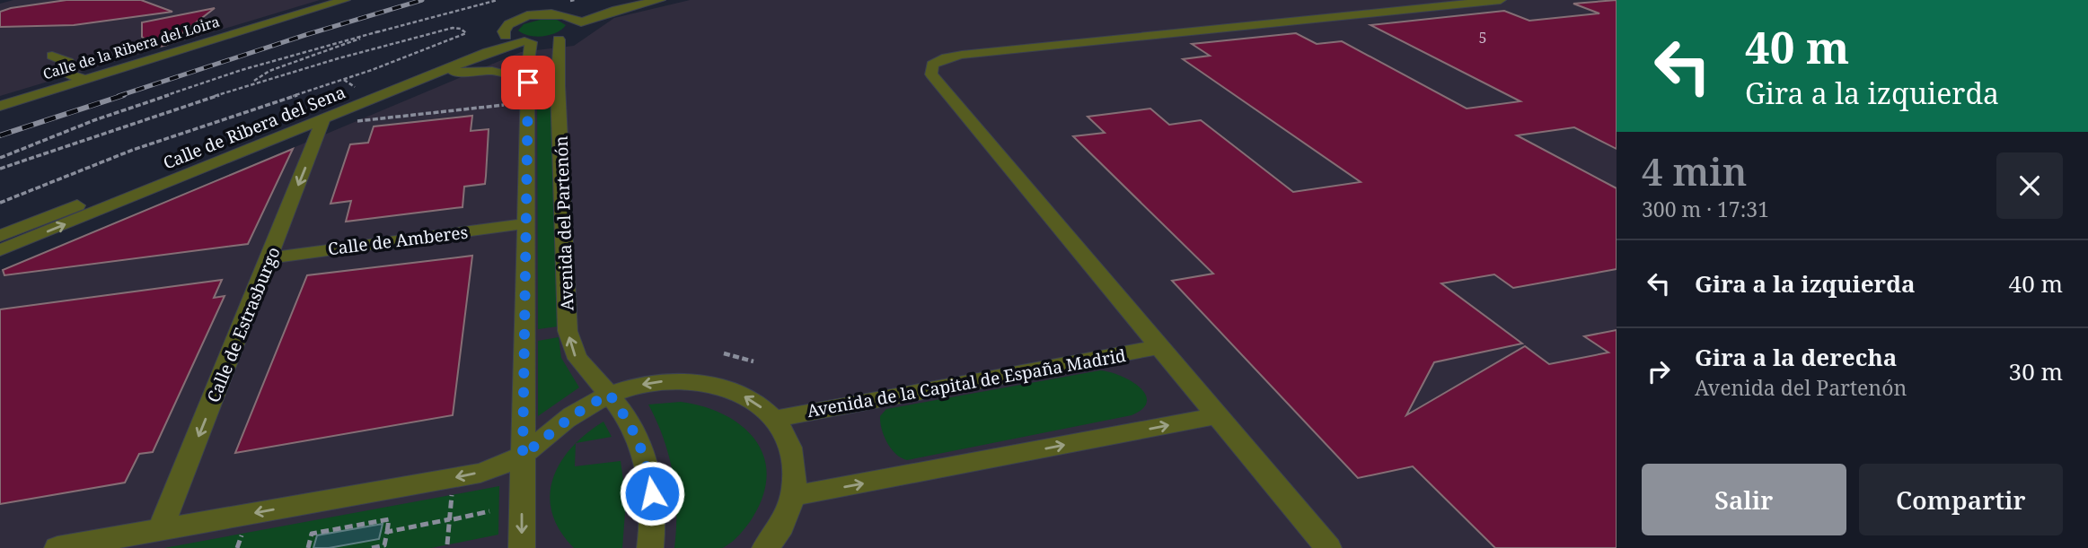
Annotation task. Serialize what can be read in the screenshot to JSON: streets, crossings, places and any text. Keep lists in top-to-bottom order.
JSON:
{
  "streets": {
    "street": [
      "Calle de la Ribera del Loira",
      "Calle de Ribera del Sena",
      "Avenida del Partenón",
      "Calle de Amberes",
      "Calle de Estrasburgo",
      "Avenida de la Capital de España Madrid"
    ]
  },
  "crossings": [
    ["Calle de Ribera del Sena", "Avenida del Partenón"],
    ["Calle de Ribera del Sena", "Calle de Estrasburgo"],
    ["Avenida del Partenón", "Calle de Amberes"],
    ["Calle de Amberes", "Calle de Estrasburgo"]
  ],
  "one_way": ["Calle de Estrasburgo"],
  "house_numbers": ["5"],
  "page": {
    "turn": ["40 m", "Gira a la izquierda"],
    "heading": ["4 min", "300 m · 17:31"],
    "list": [
      {
        "name": "Gira a la izquierda",
        "value": "40 m"
      },
      {
        "name": "Gira a la derecha",
        "note": "Avenida del Partenón",
        "value": "30 m"
      }
    ],
    "buttons": ["Salir", "Compartir"]
  }
}
